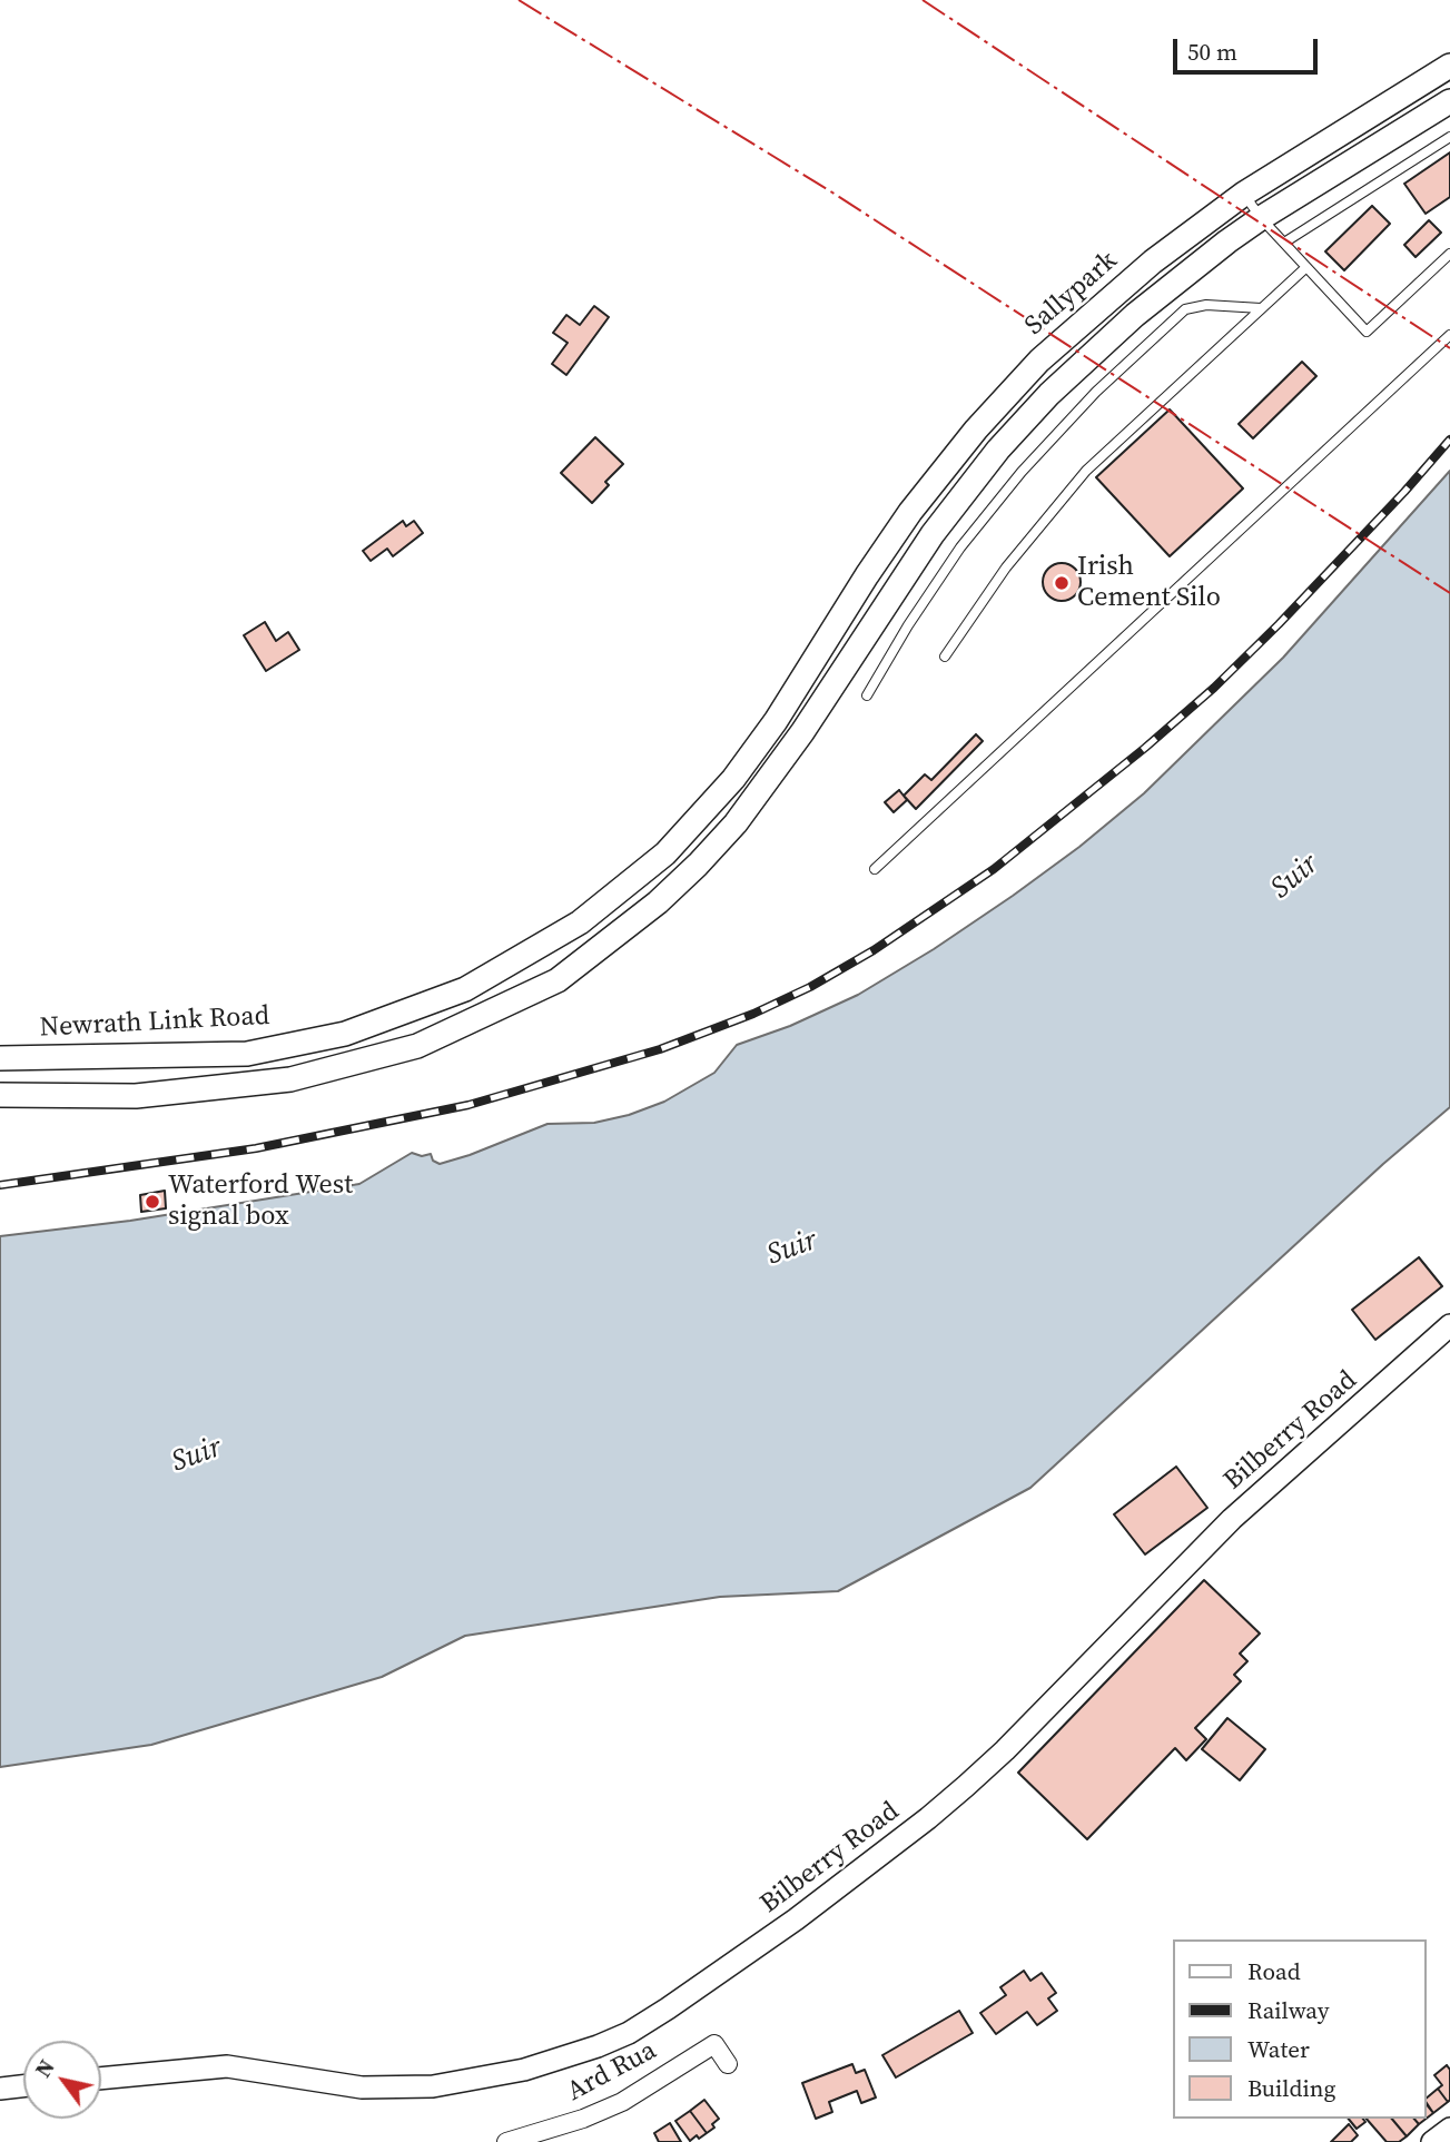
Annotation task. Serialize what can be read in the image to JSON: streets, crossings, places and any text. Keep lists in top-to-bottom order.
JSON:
{
  "streets": {
    "main road": ["Sallypark", "Newrath Link Road"],
    "street": ["Bilberry Road", "Ard Rua"]
  },
  "crossings": [
    ["Sallypark", "Newrath Link Road"]
  ],
  "water": ["Suir"],
  "places": ["Irish Cement Silo", "Waterford West signal box"],
  "legend": [
    "Road",
    "Railway",
    "Water",
    "Building"
  ],
  "scale_bar": "50 m",
  "north": "top left"
}
